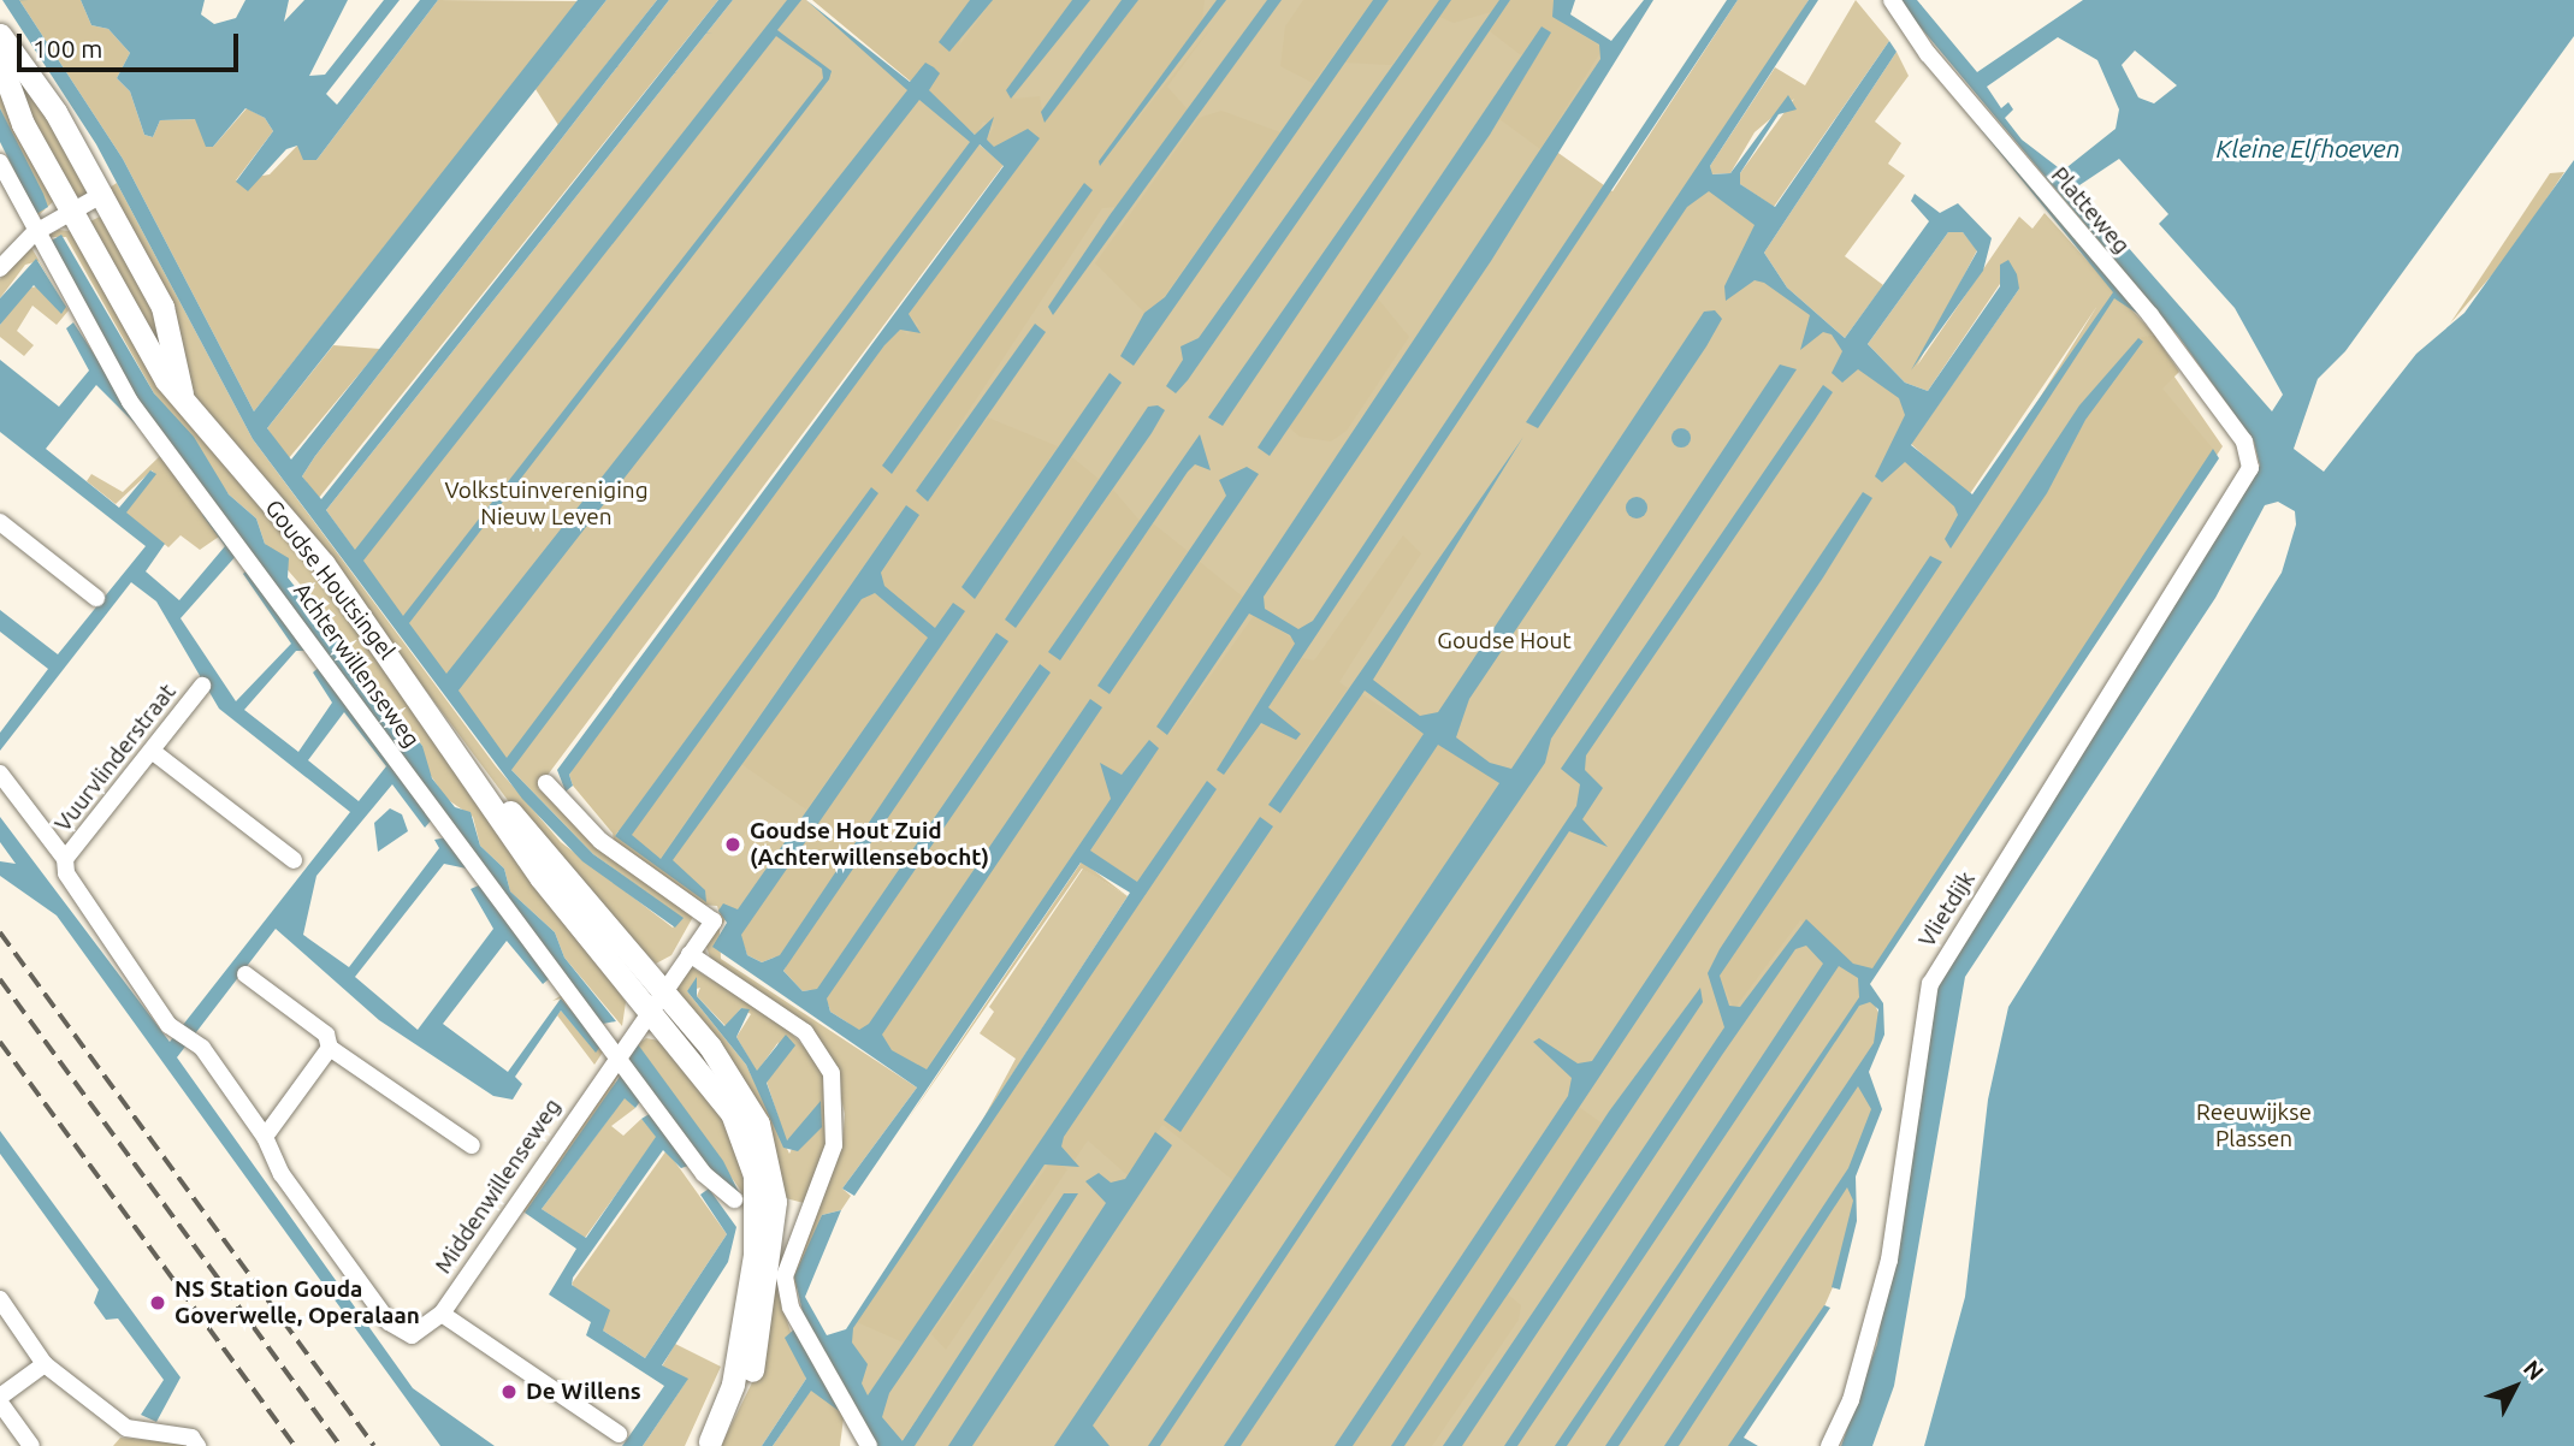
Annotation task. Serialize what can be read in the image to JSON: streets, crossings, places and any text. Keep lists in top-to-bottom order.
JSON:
{
  "streets": {
    "main road": ["Goudse Houtsingel"],
    "street": [
      "Platteweg",
      "Achterwillenseweg",
      "Vuurvlinderstraat",
      "Vlietdijk",
      "Middenwillenseweg"
    ]
  },
  "crossings": [
    ["Platteweg", "Vlietdijk"],
    ["Achterwillenseweg", "Middenwillenseweg"],
    ["Vuurvlinderstraat", "Middenwillenseweg"]
  ],
  "water": ["Kleine Elfhoeven"],
  "parks": ["Volkstuinvereniging Nieuw Leven", "Goudse Hout", "Reeuwijkse Plassen"],
  "places": ["Goudse Hout Zuid (Achterwillensebocht)", "NS Station Gouda Goverwelle, Operalaan", "De Willens"],
  "scale_bar": "100 m",
  "north": "top right"
}
